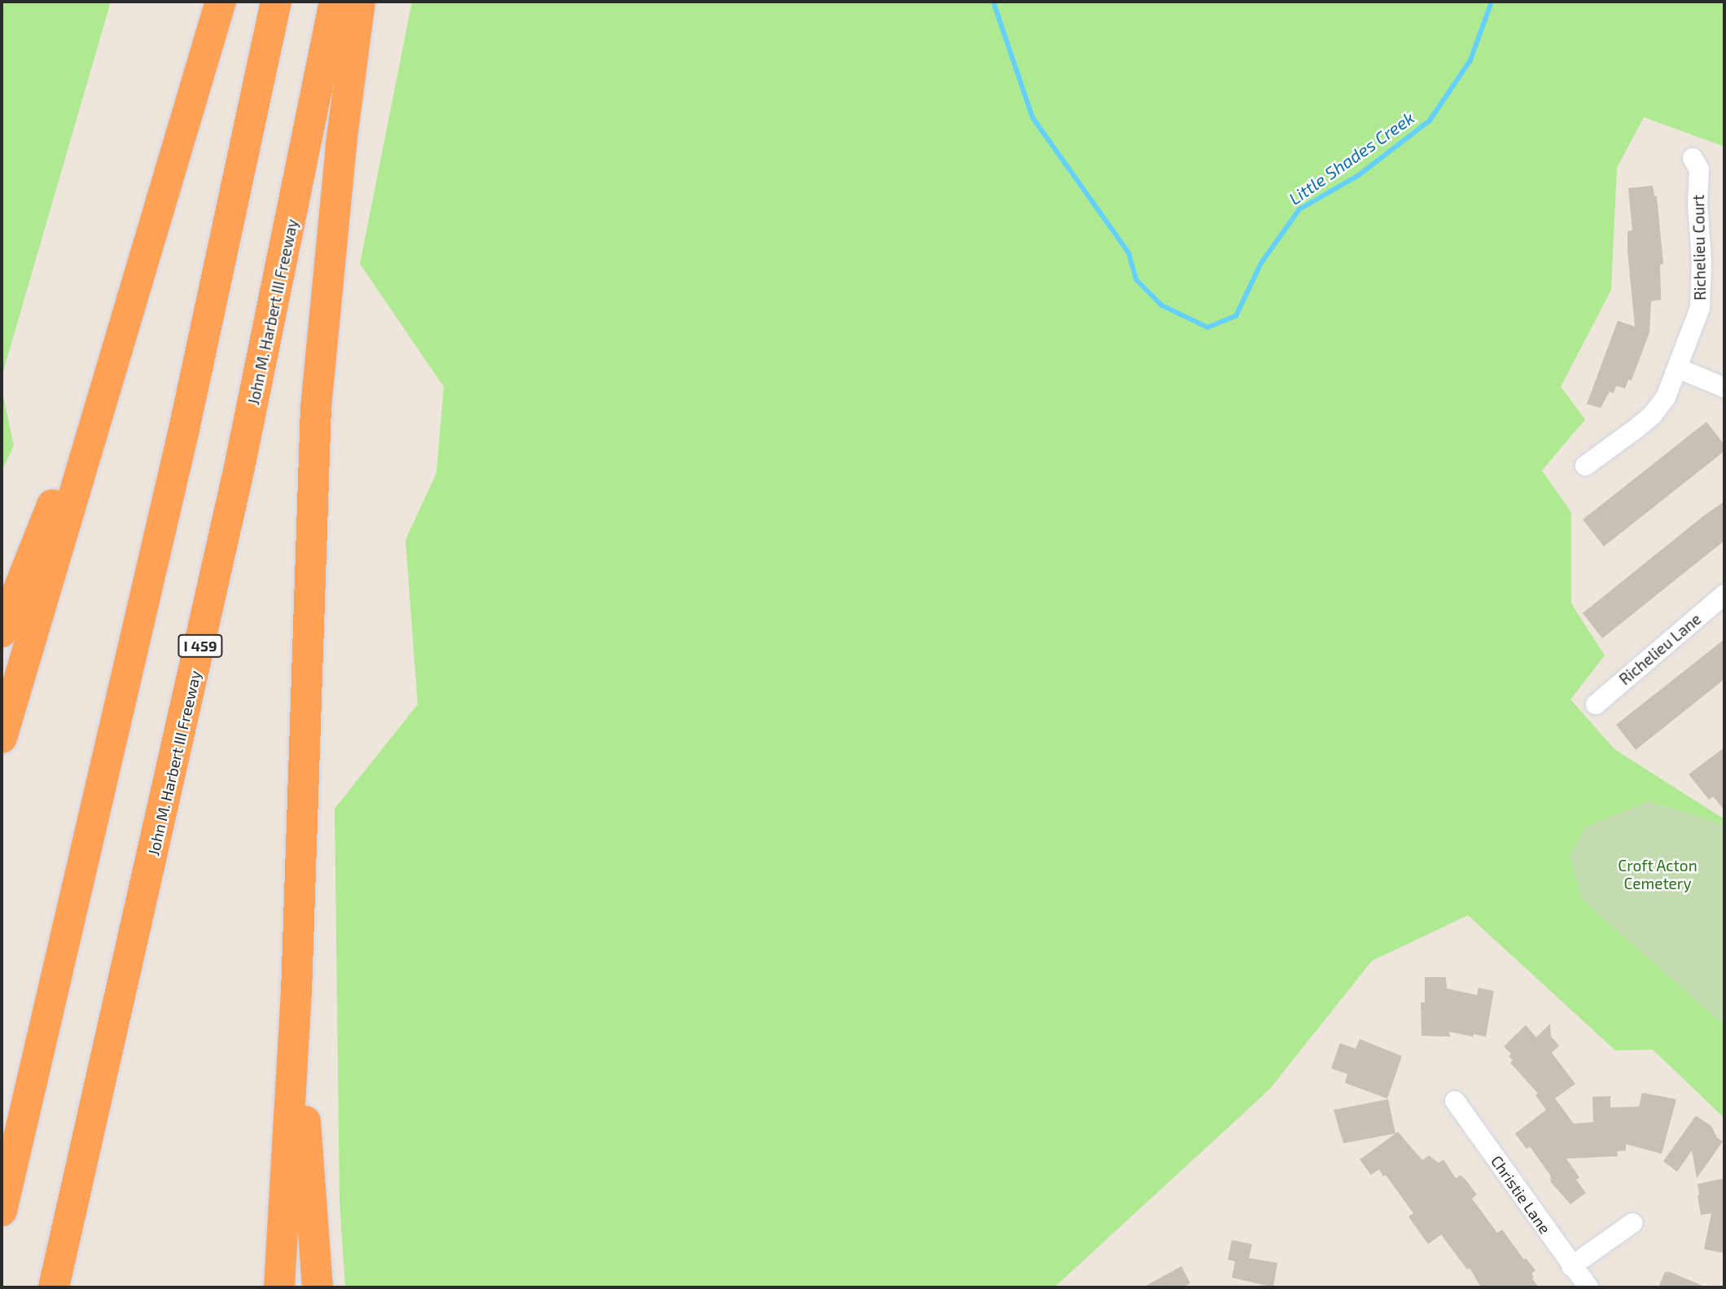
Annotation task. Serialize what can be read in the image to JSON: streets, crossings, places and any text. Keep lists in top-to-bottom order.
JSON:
{
  "streets": {
    "highway": ["John M. Harbert III Freeway", "I 459"],
    "street": ["Richelieu Court", "Richelieu Lane", "Christie Lane"]
  },
  "water": ["Little Shades Creek"],
  "parks": ["Croft Acton Cemetery"]
}
